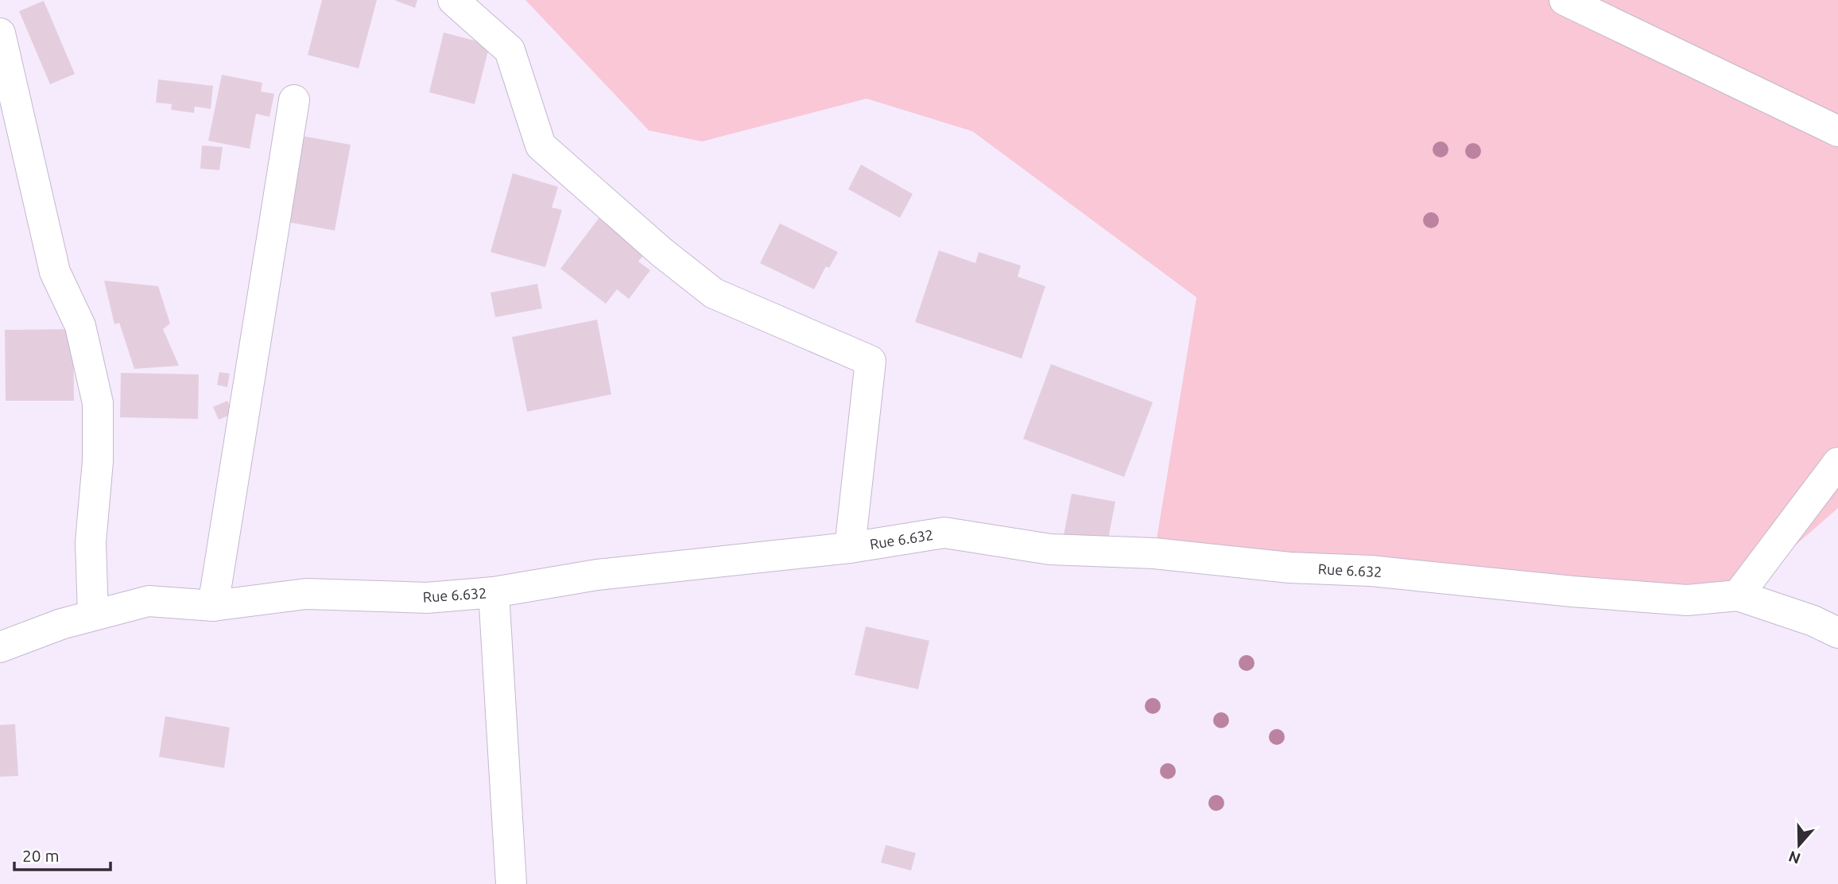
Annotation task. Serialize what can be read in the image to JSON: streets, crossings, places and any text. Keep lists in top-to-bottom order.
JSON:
{
  "streets": {
    "street": ["Rue 6.632"]
  },
  "scale_bar": "20 m",
  "north": "bottom"
}
